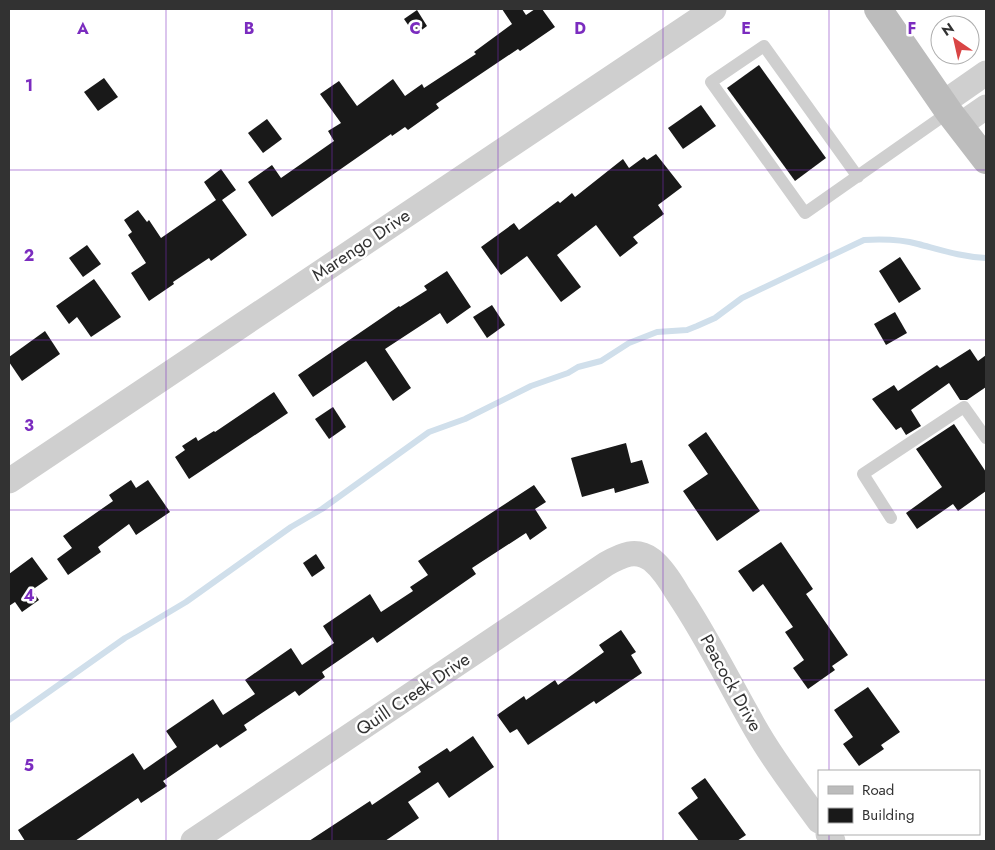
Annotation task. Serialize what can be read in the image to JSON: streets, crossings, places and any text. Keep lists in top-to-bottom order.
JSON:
{
  "streets": {
    "street": ["Marengo Drive", "Peacock Drive", "Quill Creek Drive"]
  },
  "crossings": [
    ["Peacock Drive", "Quill Creek Drive"]
  ],
  "legend": ["Road", "Building"],
  "north": "top left",
  "grid": {
    "columns": [
      "A",
      "B",
      "C",
      "D",
      "E",
      "F"
    ],
    "rows": [
      "1",
      "2",
      "3",
      "4",
      "5"
    ]
  }
}
